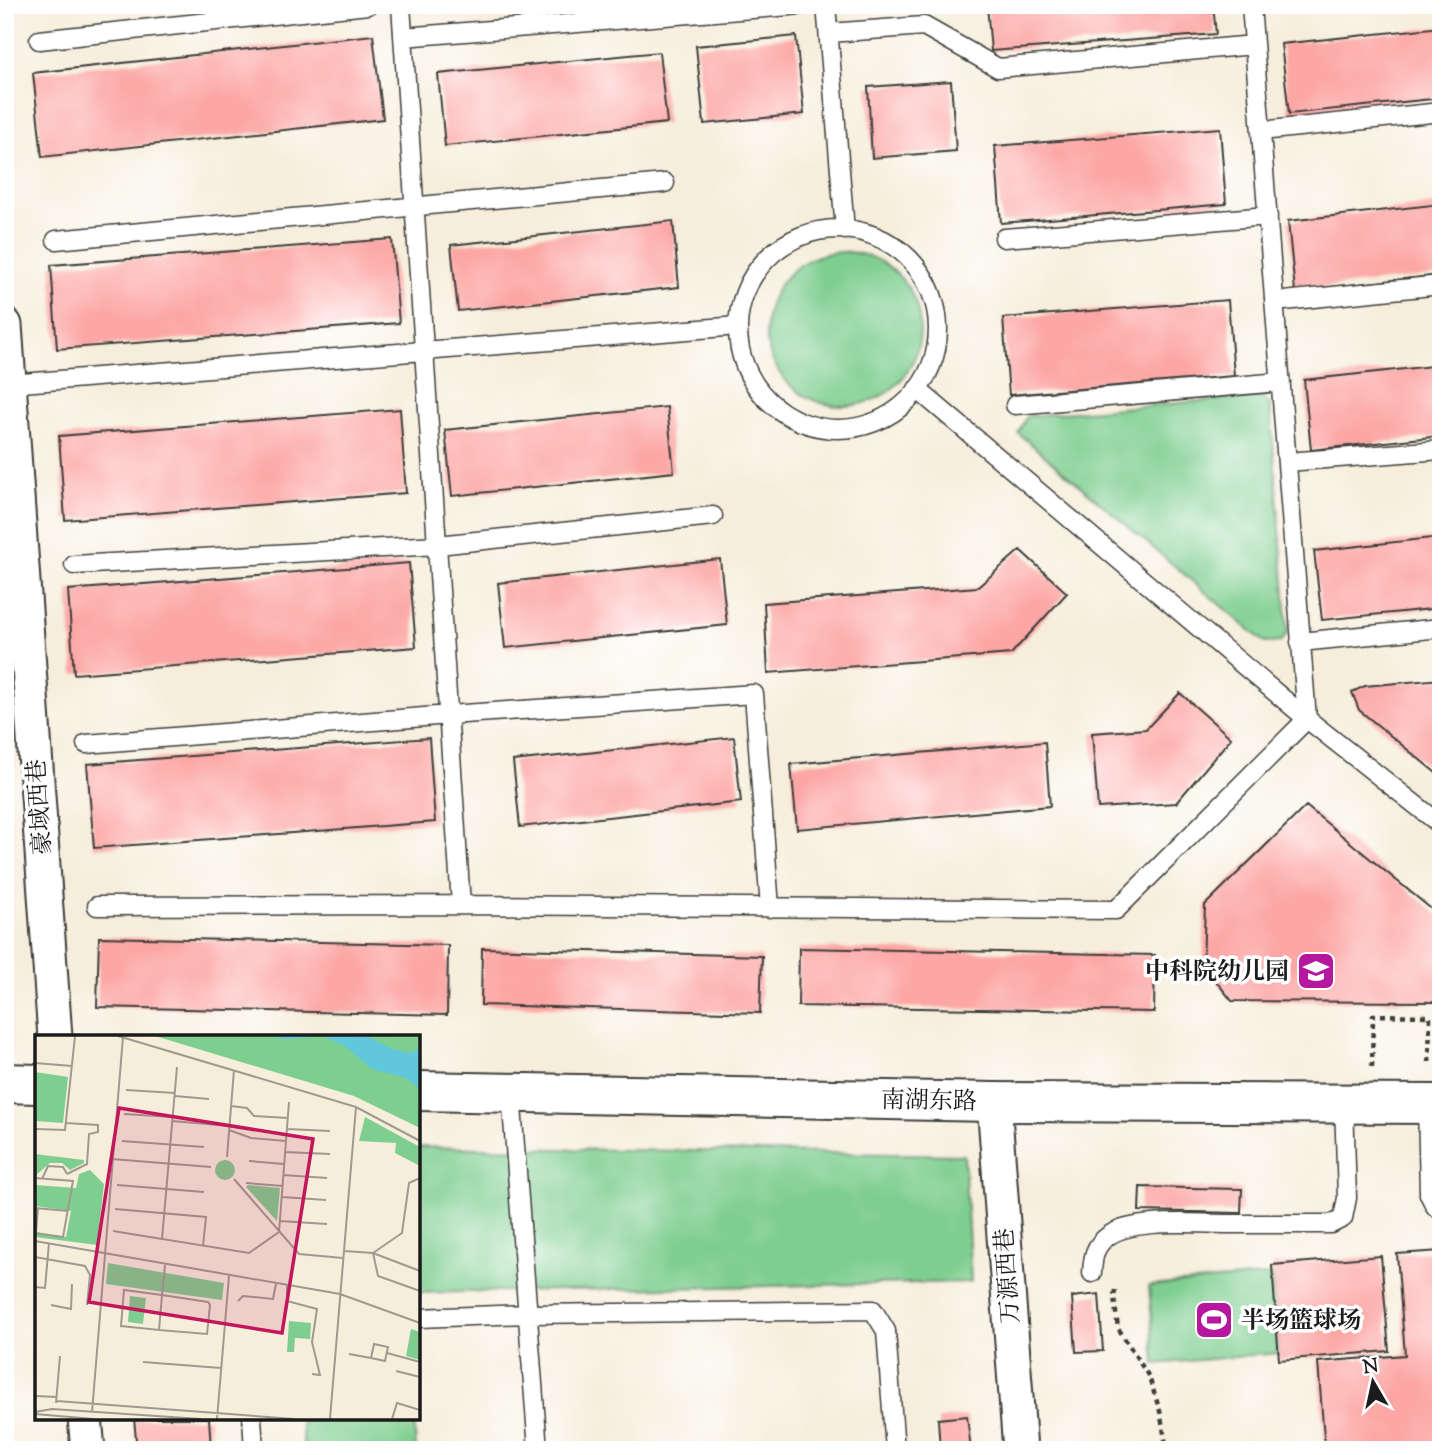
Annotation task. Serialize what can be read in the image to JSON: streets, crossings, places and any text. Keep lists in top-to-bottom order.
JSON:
{
  "streets": {
    "street": ["豪域西巷", "南湖东路", "万源西巷"]
  },
  "crossings": [
    ["南湖东路", "万源西巷"]
  ],
  "places": {
    "school or university": ["中科院幼儿园"],
    "sports": ["半场篮球场"]
  },
  "north": "top"
}
